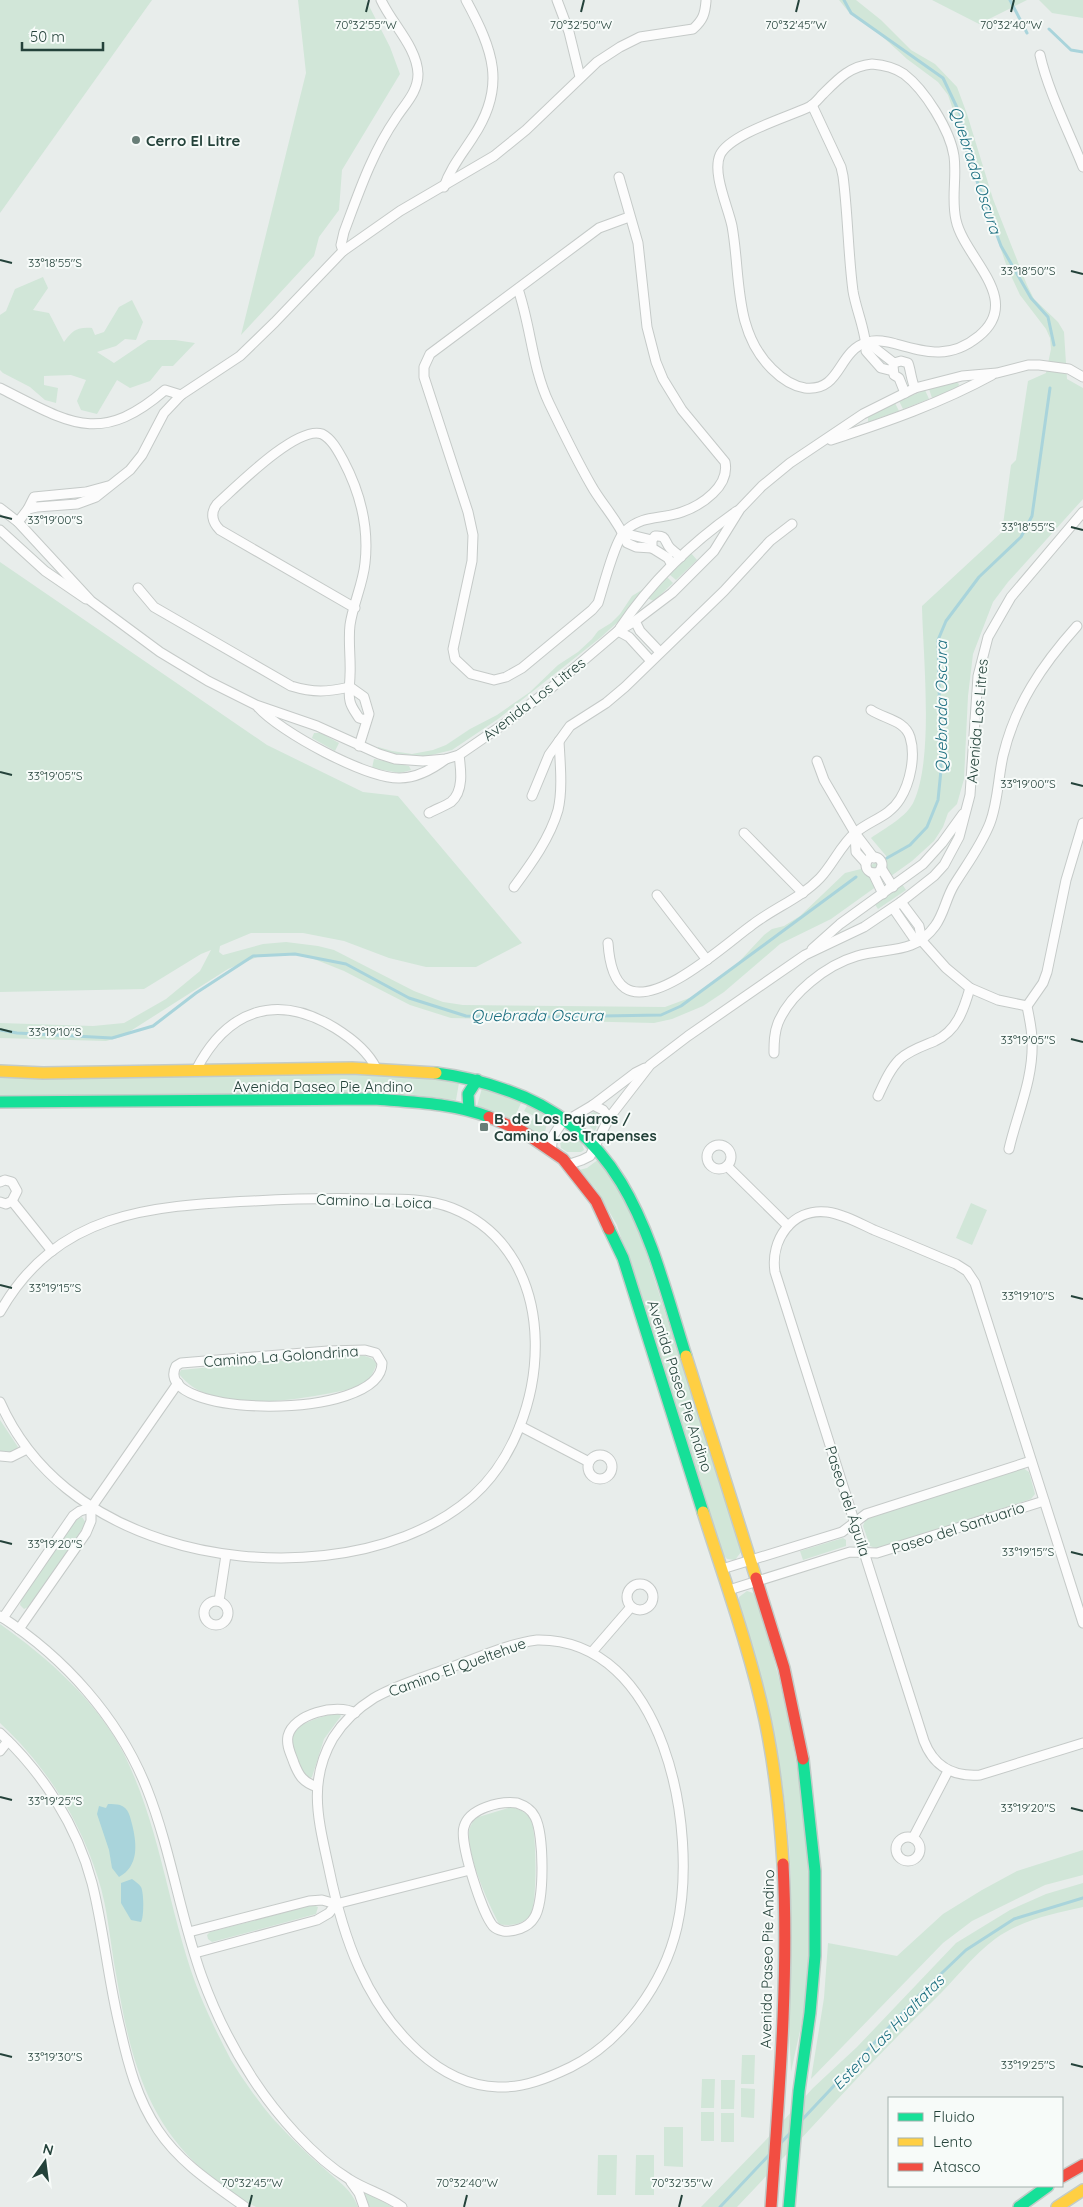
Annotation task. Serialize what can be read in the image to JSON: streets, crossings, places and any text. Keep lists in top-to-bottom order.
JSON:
{
  "streets": {
    "main road": ["Avenida Paseo Pie Andino"],
    "street": [
      "Avenida Los Litres",
      "Camino La Loica",
      "Camino La Golondrina",
      "Paseo del Águila",
      "Paseo del Santuario",
      "Camino El Queltehue"
    ]
  },
  "crossings": [
    ["Avenida Los Litres", "Avenida Paseo Pie Andino"],
    ["Avenida Paseo Pie Andino", "Paseo del Santuario"],
    ["Paseo del Águila", "Paseo del Santuario"]
  ],
  "water": ["Quebrada Oscura", "Estero Las Hualtatas"],
  "places": {
    "other": ["Cerro El Litre"],
    "transit": ["B. de Los Pajaros / Camino Los Trapenses"]
  },
  "legend": ["Fluido", "Lento", "Atasco"],
  "scale_bar": "50 m",
  "north": "top",
  "coordinates": [
    "70°32'55\"W",
    "70°32'50\"W",
    "70°32'45\"W",
    "70°32'40\"W",
    "33°18'55\"S",
    "33°18'50\"S",
    "33°19'00\"S",
    "33°19'05\"S",
    "33°19'10\"S",
    "33°19'15\"S",
    "33°19'20\"S",
    "33°19'25\"S",
    "33°19'30\"S",
    "70°32'35\"W"
  ]
}
